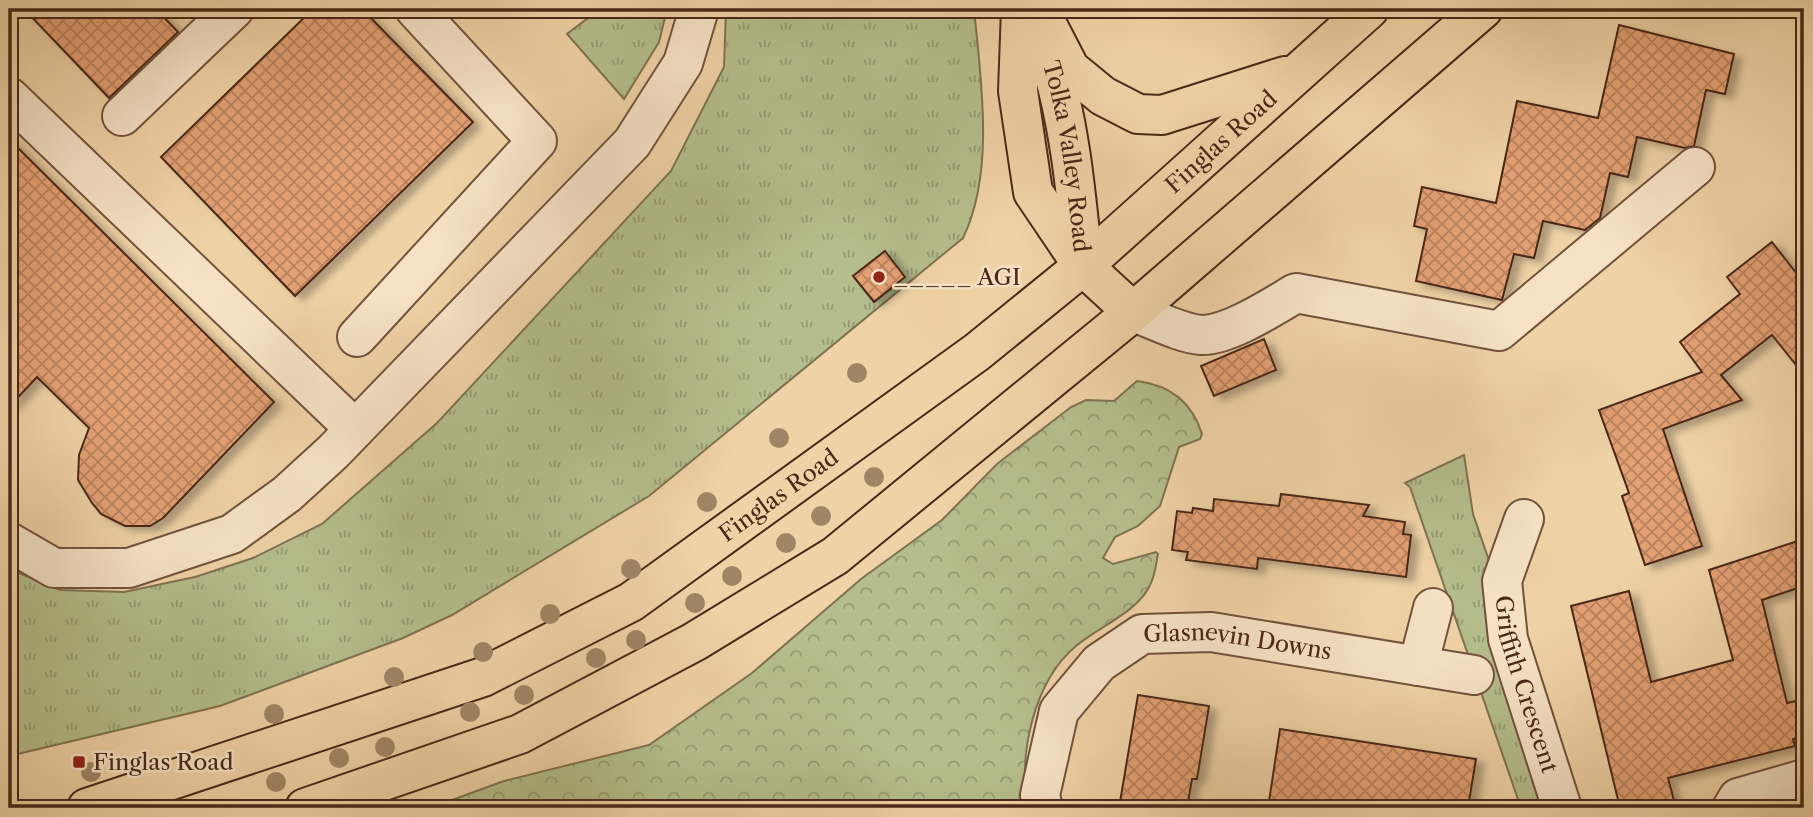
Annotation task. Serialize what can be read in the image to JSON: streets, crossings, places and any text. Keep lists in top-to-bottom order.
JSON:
{
  "streets": {
    "main road": ["Finglas Road", "Tolka Valley Road"],
    "street": ["Glasnevin Downs", "Griffith Crescent"]
  },
  "crossings": [
    ["Finglas Road", "Tolka Valley Road"]
  ],
  "places": {
    "other": ["_____ AGI"],
    "transit": ["Finglas Road"]
  }
}
